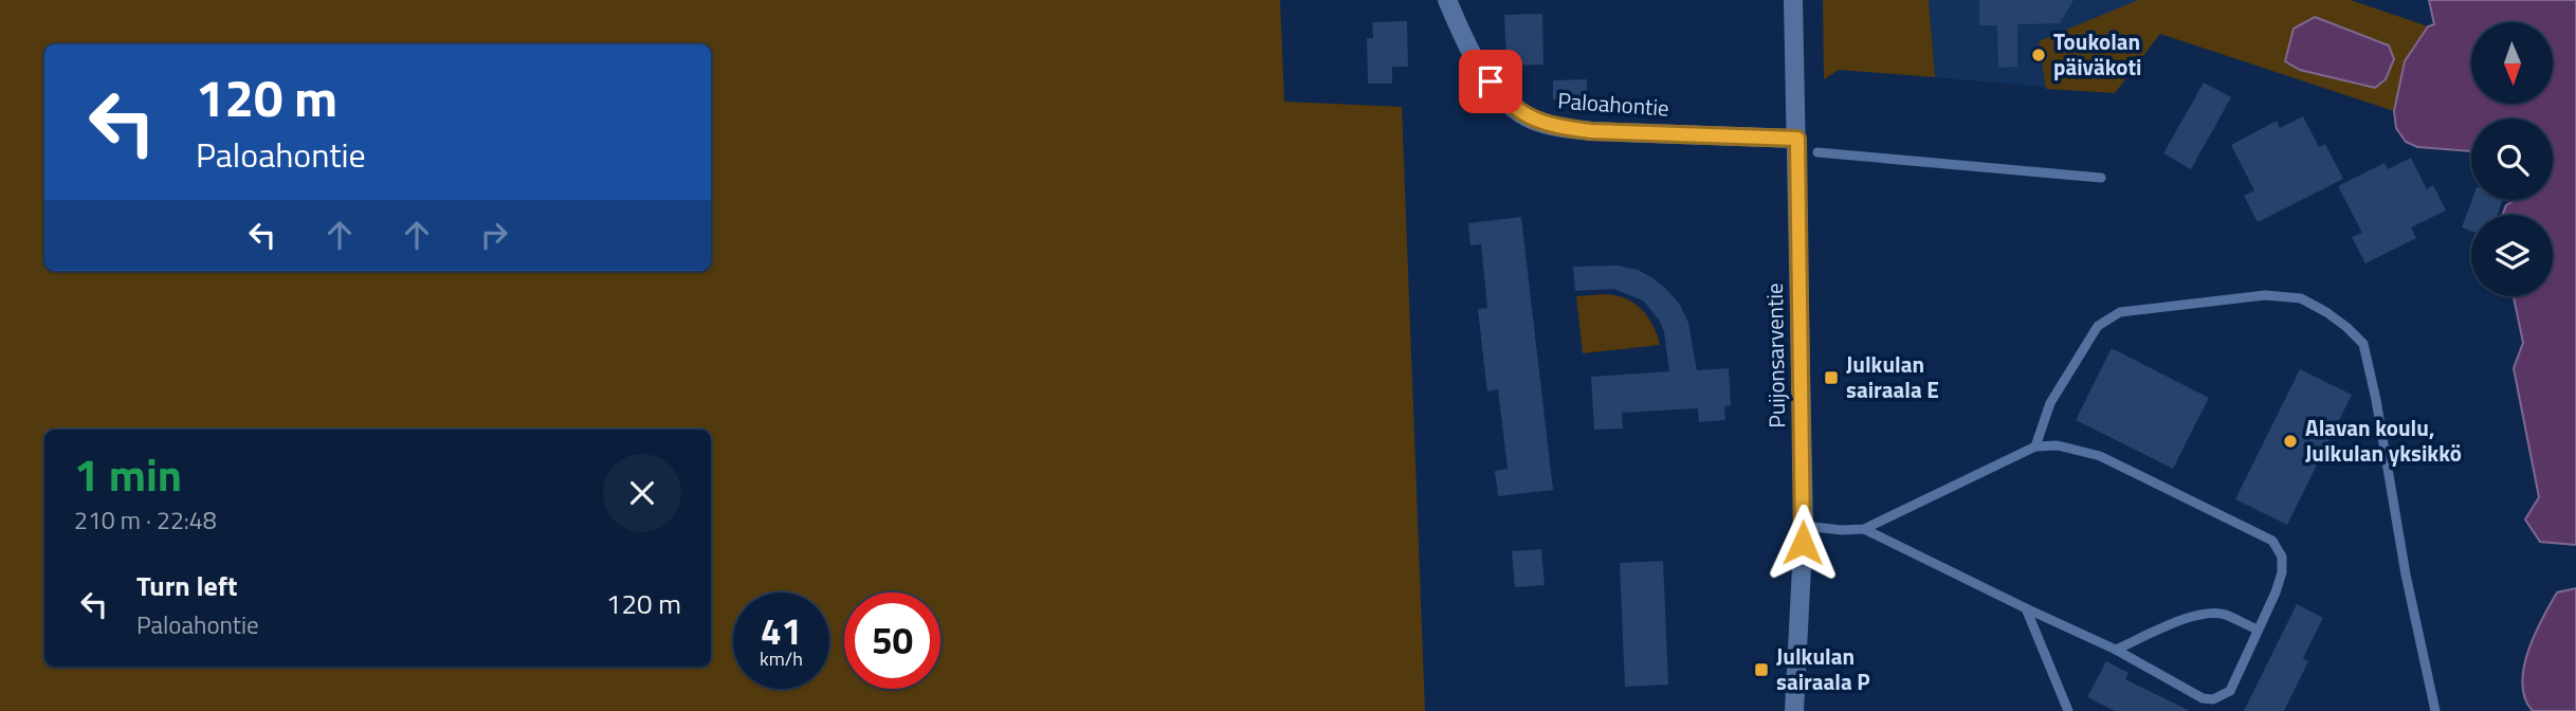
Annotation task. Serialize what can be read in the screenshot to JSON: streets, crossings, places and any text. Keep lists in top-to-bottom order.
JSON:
{
  "streets": {
    "main road": ["Paloahontie", "Puijonsarventie"]
  },
  "crossings": [
    ["Paloahontie", "Puijonsarventie"]
  ],
  "places": {
    "other": ["Toukolan päiväkoti", "Alavan koulu, Julkulan yksikkö"],
    "transit": ["Julkulan sairaala E", "Julkulan sairaala P"]
  },
  "north": "bottom",
  "page": {
    "turn": ["120 m", "Paloahontie"],
    "heading": ["1 min", "210 m · 22:48"],
    "list": [
      {
        "name": "Turn left",
        "note": "Paloahontie",
        "value": "120 m"
      }
    ],
    "speed": "41 km/h",
    "limit": "50"
  }
}
